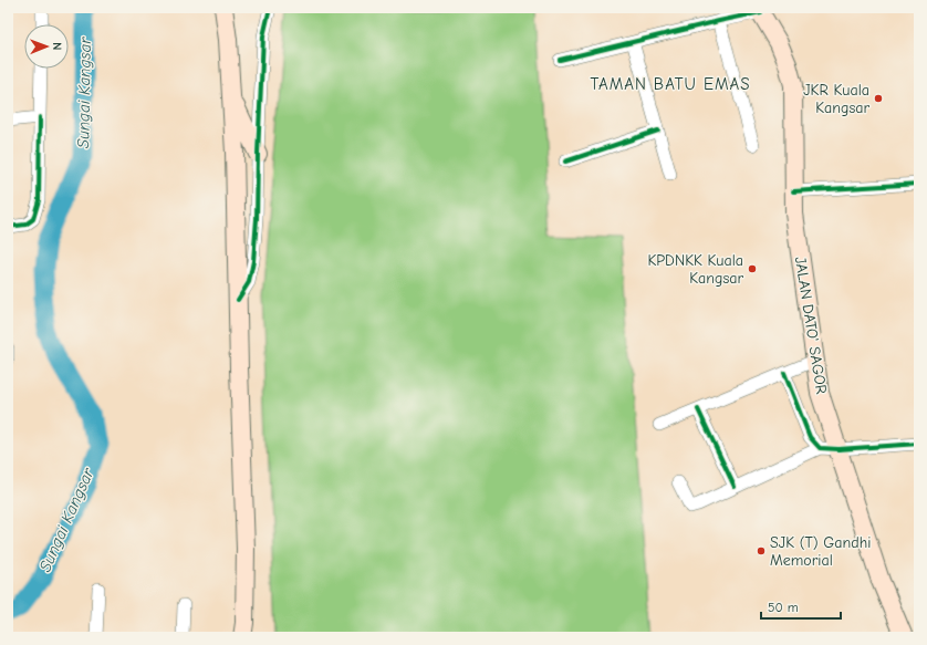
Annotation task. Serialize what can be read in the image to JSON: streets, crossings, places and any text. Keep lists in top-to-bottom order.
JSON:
{
  "streets": {
    "main road": ["JALAN DATO' SAGOR"]
  },
  "districts": ["TAMAN BATU EMAS"],
  "water": ["Sungai Kangsar"],
  "places": ["JKR Kuala Kangsar", "KPDNKK Kuala Kangsar", "SJK (T) Gandhi Memorial"],
  "scale_bar": "50 m",
  "north": "right"
}
